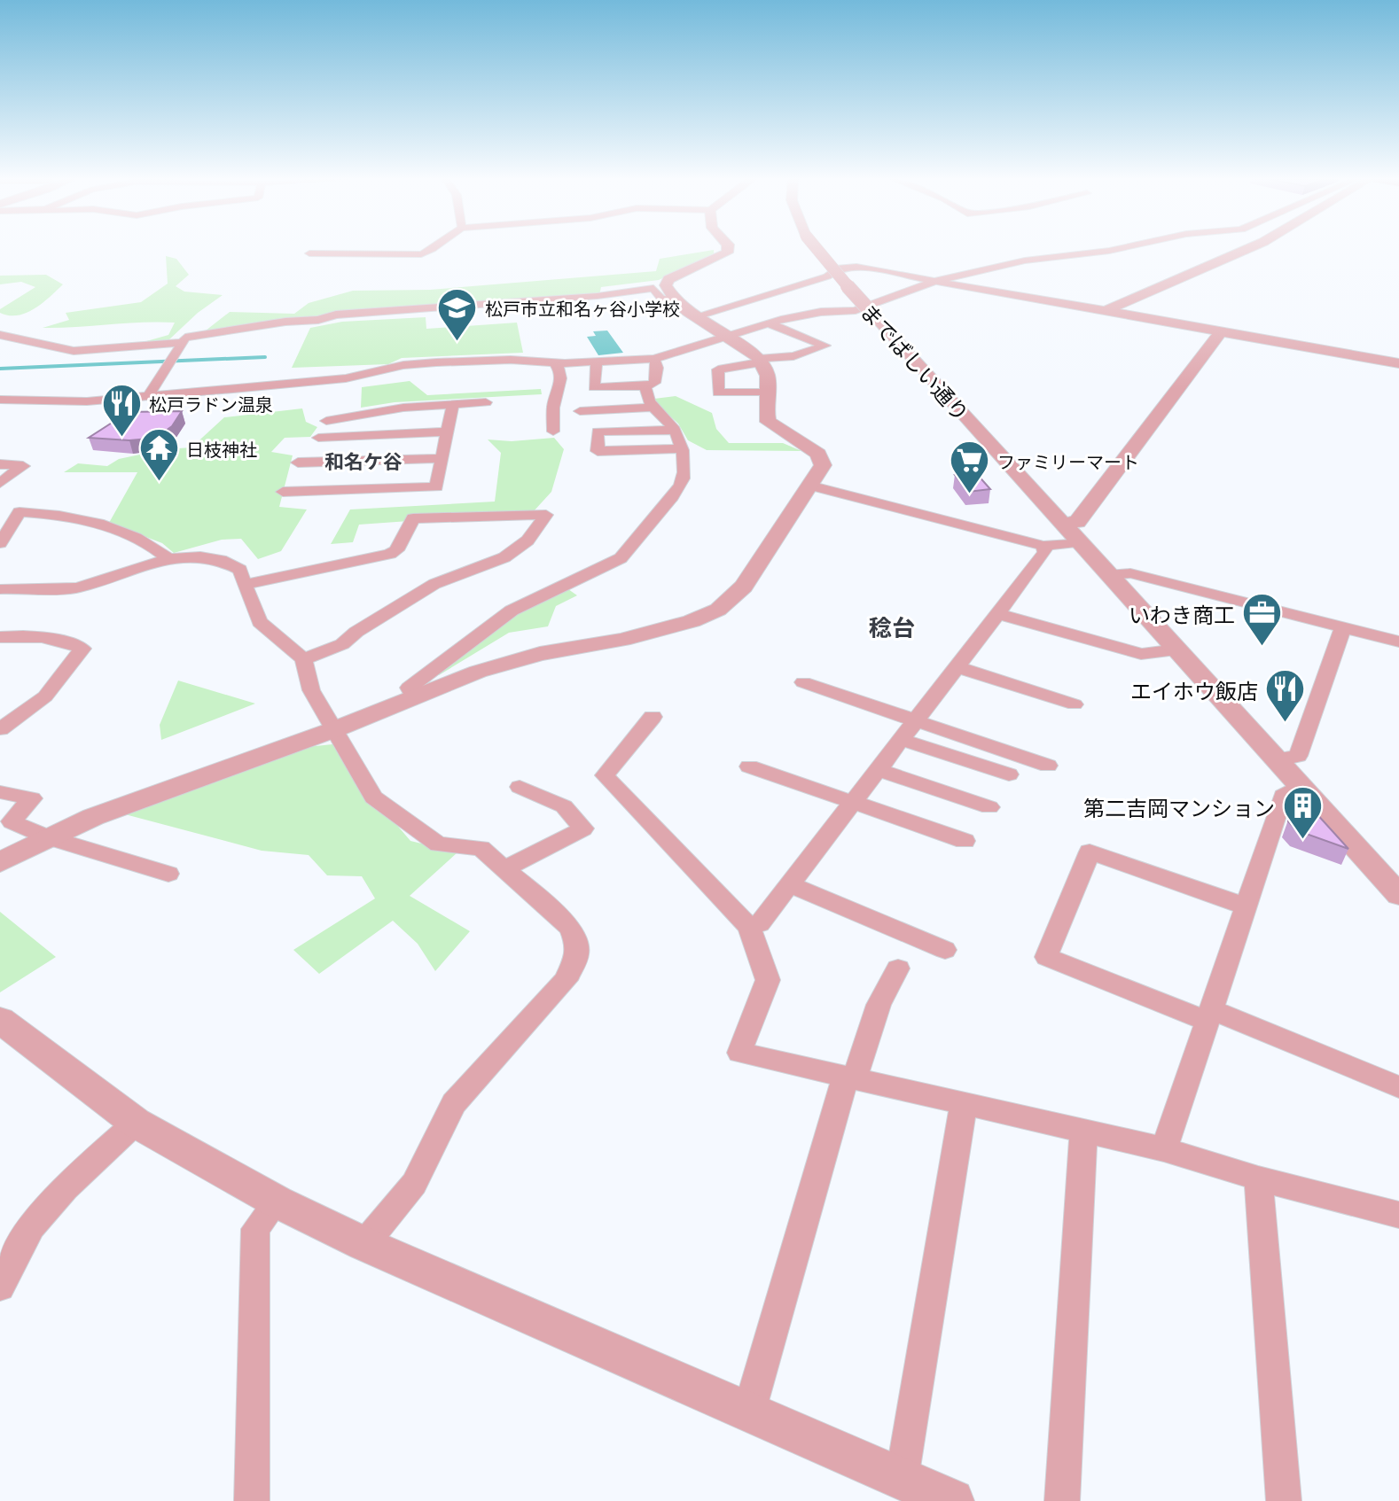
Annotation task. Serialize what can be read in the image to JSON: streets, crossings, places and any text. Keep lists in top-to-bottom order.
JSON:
{
  "streets": {
    "street": ["までばしい通り"]
  },
  "districts": ["和名ケ谷", "稔台"],
  "places": {
    "school or university": ["松戸市立和名ヶ谷小学校"],
    "restaurant": ["松戸ラドン温泉", "エイホウ飯店"],
    "temple": ["日枝神社"],
    "supermarket": ["ファミリーマート"],
    "office": ["いわき商工"],
    "building": ["第二吉岡マンション"]
  }
}
